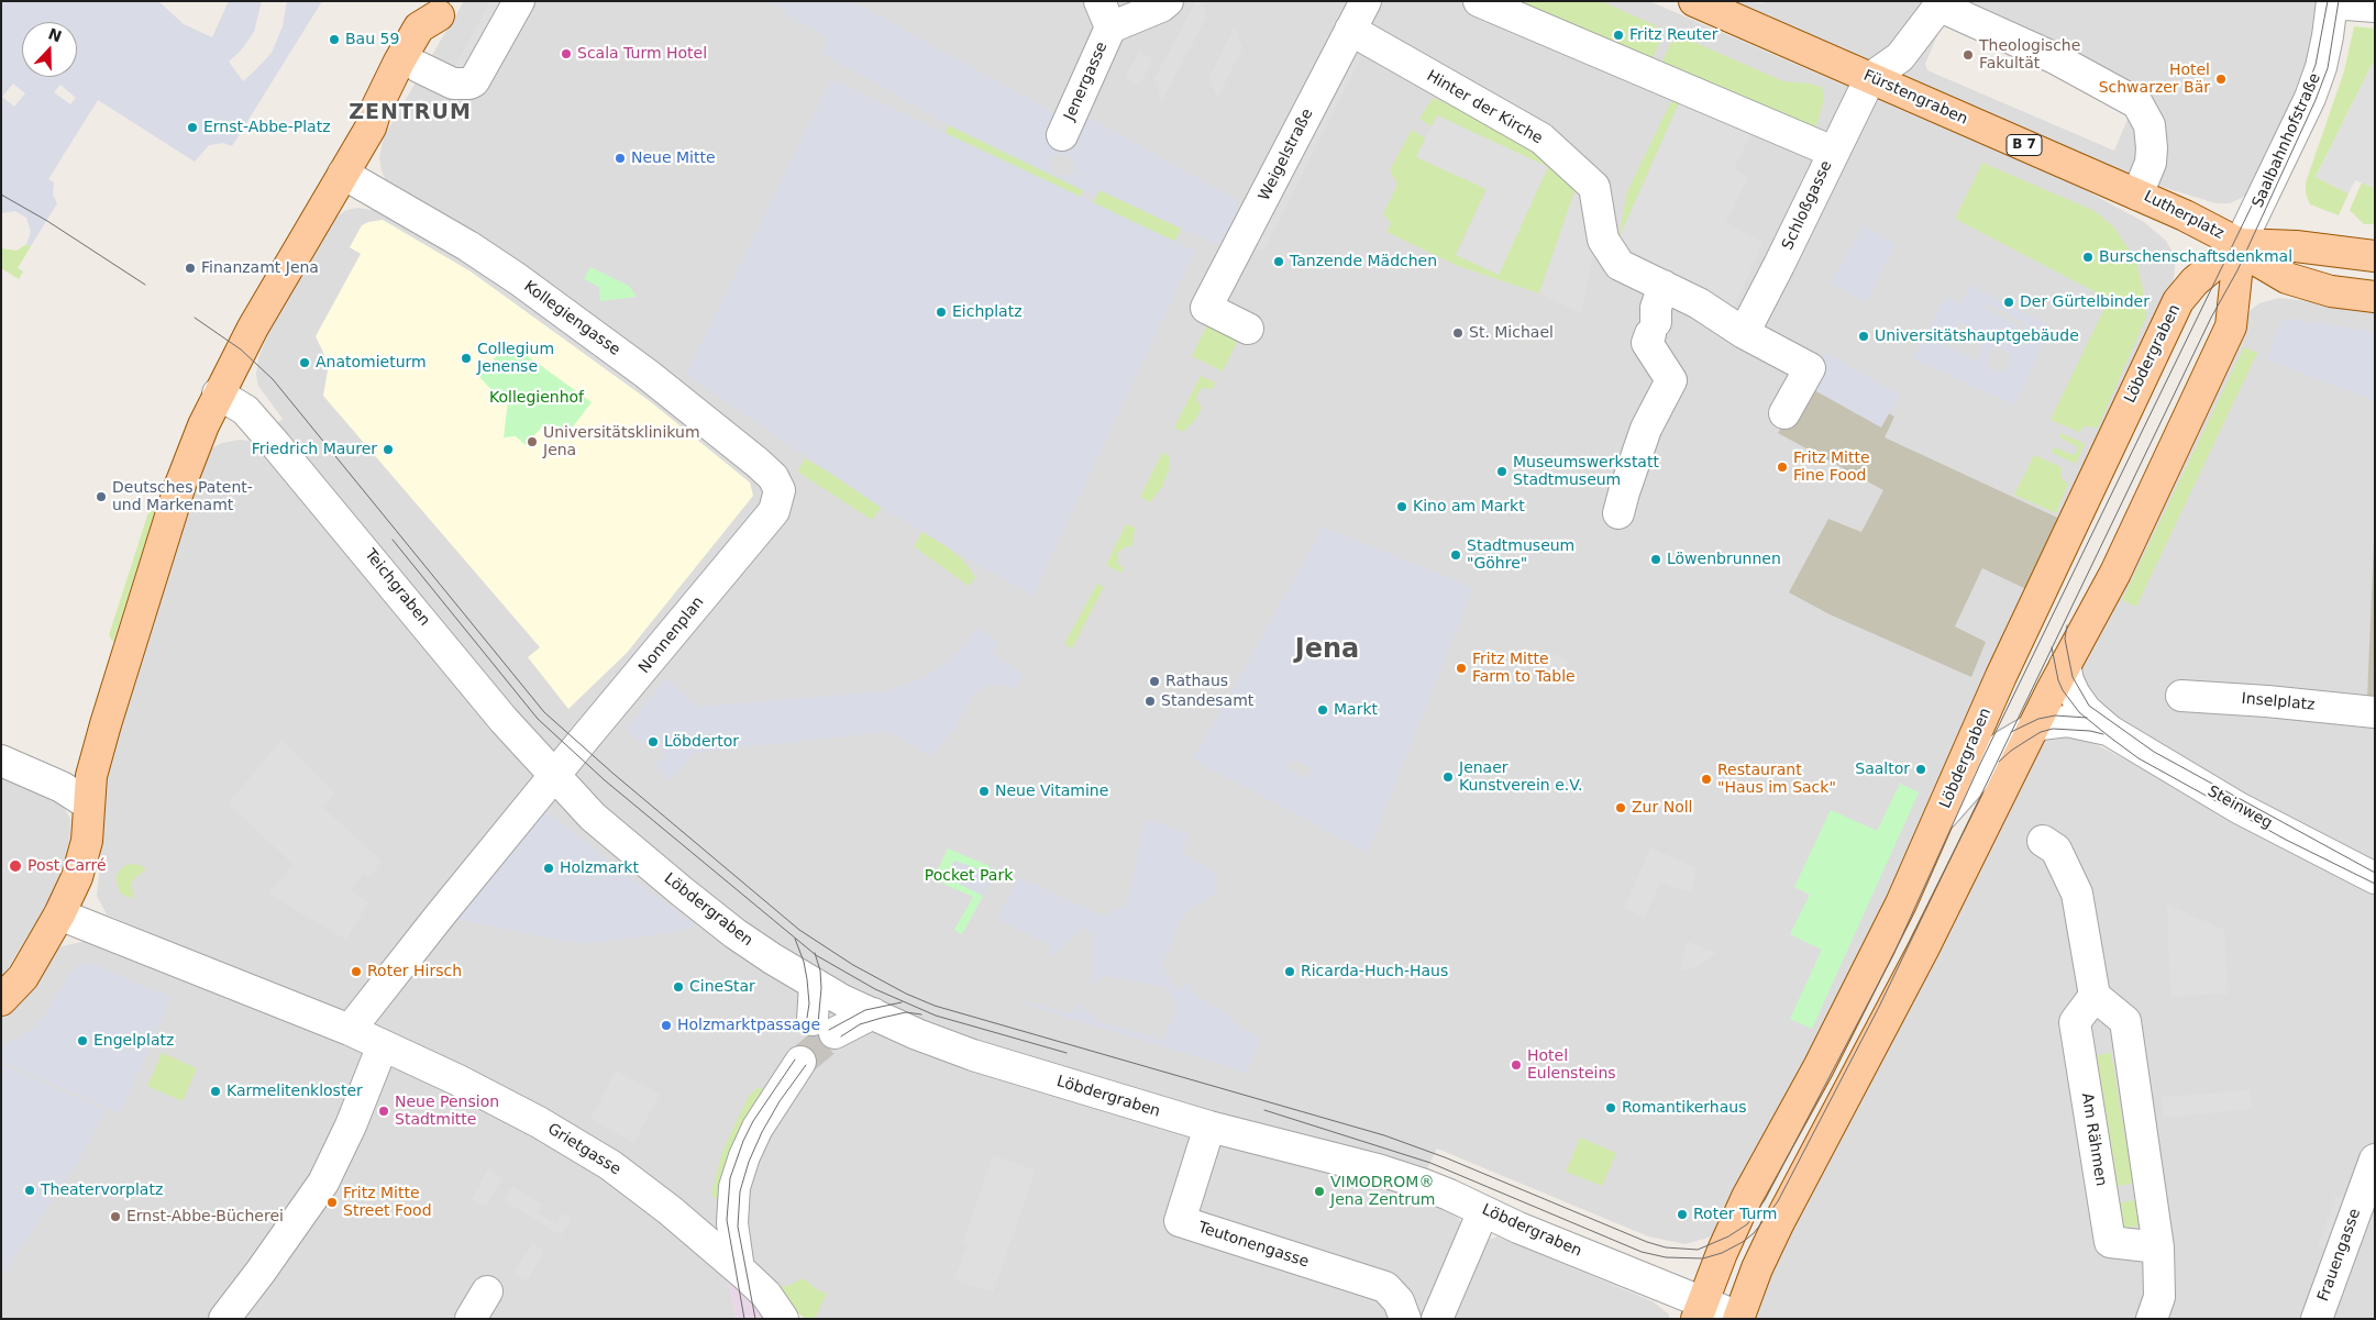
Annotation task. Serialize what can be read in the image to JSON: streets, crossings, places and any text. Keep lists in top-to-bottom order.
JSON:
{
  "streets": {
    "main road": [
      "Fürstengraben",
      "B 7",
      "Lutherplatz",
      "Löbdergraben"
    ],
    "street": [
      "Jenergasse",
      "Hinter der Kirche",
      "Saalbahnhofstraße",
      "Weigelstraße",
      "Schloßgasse",
      "Kollegiengasse",
      "Teichgraben",
      "Nonnenplan",
      "Inselplatz",
      "Steinweg",
      "Am Rähmen",
      "Grietgasse",
      "Teutonengasse",
      "Frauengasse"
    ]
  },
  "crossings": [
    ["Fürstengraben", "Schloßgasse"],
    ["Fürstengraben", "Lutherplatz"],
    ["Hinter der Kirche", "Weigelstraße"],
    ["Saalbahnhofstraße", "Lutherplatz"],
    ["Saalbahnhofstraße", "Löbdergraben"],
    ["Lutherplatz", "Löbdergraben"],
    ["Kollegiengasse", "Nonnenplan"],
    ["Löbdergraben", "Teichgraben"],
    ["Löbdergraben", "Nonnenplan"],
    ["Löbdergraben", "Steinweg"],
    ["Löbdergraben", "Teutonengasse"],
    ["Teichgraben", "Nonnenplan"],
    ["Nonnenplan", "Grietgasse"]
  ],
  "districts": ["ZENTRUM", "Jena"],
  "parks": ["Kollegienhof", "Pocket Park"],
  "places": [
    "Fritz Reuter",
    "Bau 59",
    "Scala Turm Hotel",
    "Theologische Fakultät",
    "Hotel Schwarzer Bär",
    "Ernst-Abbe-Platz",
    "Neue Mitte",
    "Burschenschaftsdenkmal",
    "Tanzende Mädchen",
    "Finanzamt Jena",
    "Der Gürtelbinder",
    "Eichplatz",
    "St. Michael",
    "Universitätshauptgebäude",
    "Collegium Jenense",
    "Anatomieturm",
    "Universitätsklinikum Jena",
    "Friedrich Maurer",
    "Fritz Mitte Fine Food",
    "Museumswerkstatt Stadtmuseum",
    "Deutsches Patent- und Markenamt",
    "Kino am Markt",
    "Stadtmuseum \"Göhre\"",
    "Löwenbrunnen",
    "Fritz Mitte Farm to Table",
    "Rathaus",
    "Standesamt",
    "Markt",
    "Löbdertor",
    "Saaltor",
    "Jenaer Kunstverein e.V.",
    "Restaurant \"Haus im Sack\"",
    "Neue Vitamine",
    "Zur Noll",
    "Post Carré",
    "Holzmarkt",
    "Roter Hirsch",
    "Ricarda-Huch-Haus",
    "CineStar",
    "Holzmarktpassage",
    "Engelplatz",
    "Hotel Eulensteins",
    "Karmelitenkloster",
    "Romantikerhaus",
    "Neue Pension Stadtmitte",
    "Theatervorplatz",
    "VIMODROM® Jena Zentrum",
    "Fritz Mitte Street Food",
    "Roter Turm",
    "Ernst-Abbe-Bücherei"
  ],
  "north": "top"
}
